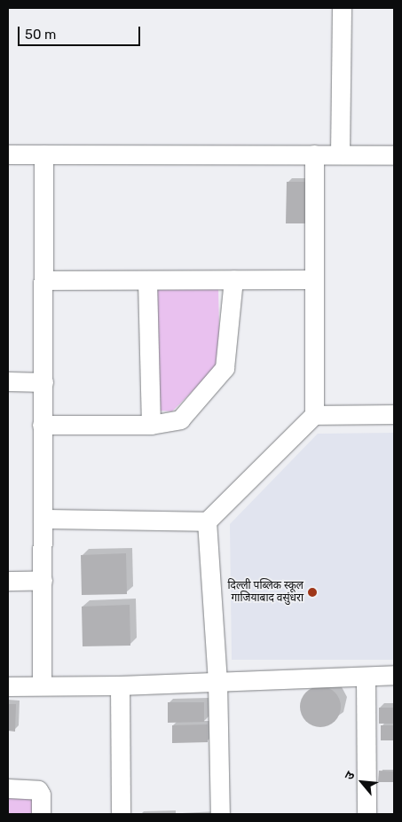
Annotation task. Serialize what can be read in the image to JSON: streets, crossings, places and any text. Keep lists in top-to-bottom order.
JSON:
{
  "places": ["दिल्ली पब्लिक स्कूल गाजियाबाद वसुंधरा"],
  "scale_bar": "50 m",
  "north": "top left"
}
